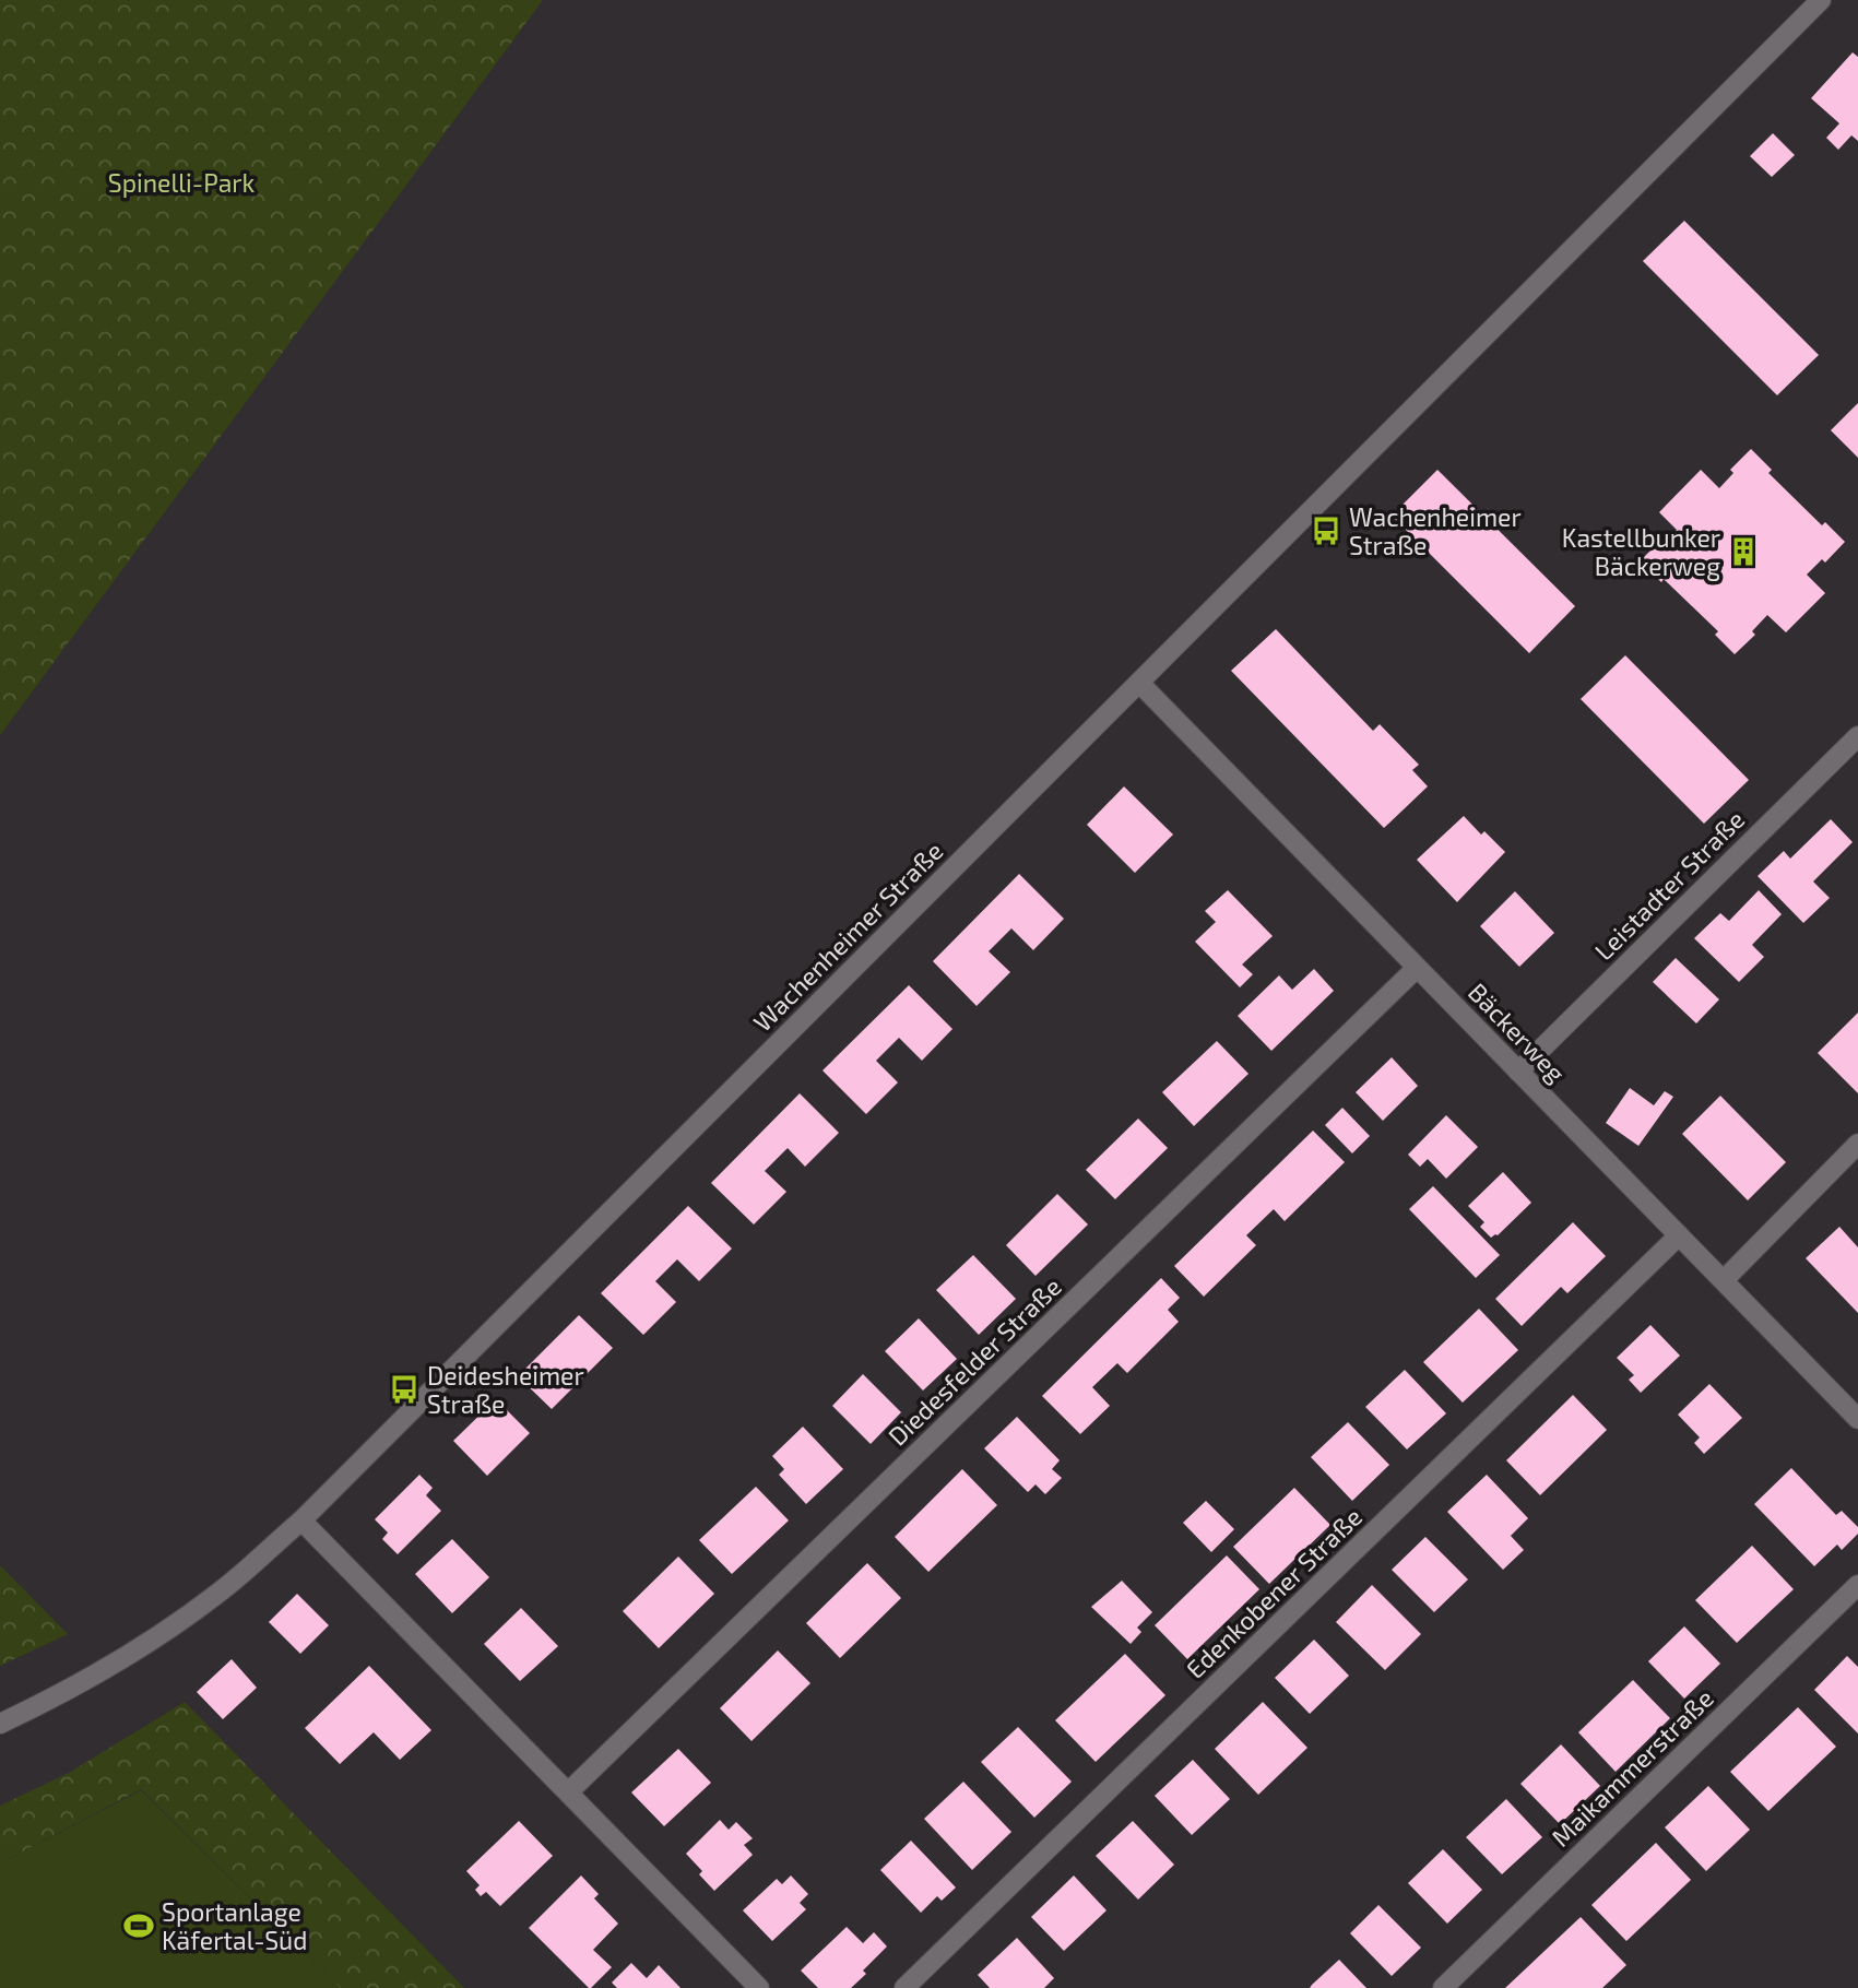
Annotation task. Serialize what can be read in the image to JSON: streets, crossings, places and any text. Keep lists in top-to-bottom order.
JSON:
{
  "streets": {
    "street": [
      "Leistadter Straße",
      "Wachenheimer Straße",
      "Bäckerweg",
      "Diedesfelder Straße",
      "Edenkobener Straße",
      "Maikammerstraße"
    ]
  },
  "crossings": [
    ["Leistadter Straße", "Bäckerweg"],
    ["Wachenheimer Straße", "Bäckerweg"],
    ["Bäckerweg", "Diedesfelder Straße"],
    ["Bäckerweg", "Edenkobener Straße"]
  ],
  "parks": ["Spinelli-Park"],
  "places": {
    "bus stop": ["Wachenheimer Straße", "Deidesheimer Straße"],
    "building": ["Kastellbunker Bäckerweg"],
    "sports": ["Sportanlage Käfertal-Süd"]
  }
}
